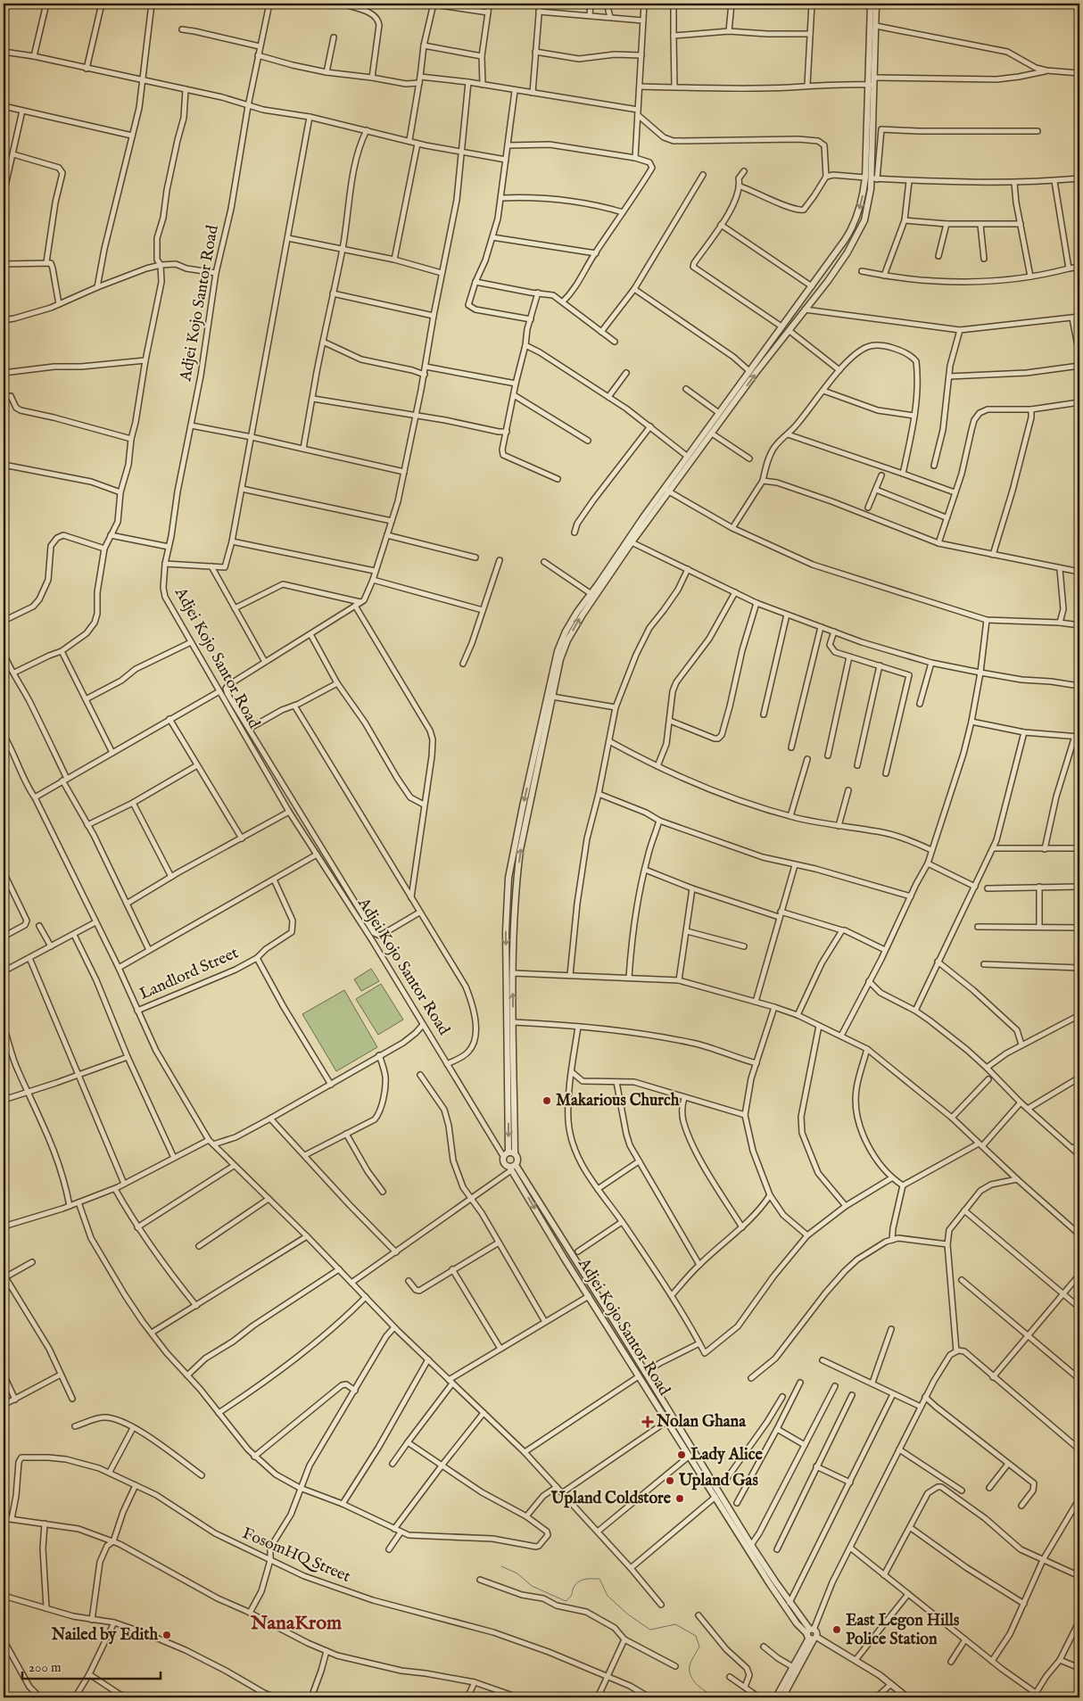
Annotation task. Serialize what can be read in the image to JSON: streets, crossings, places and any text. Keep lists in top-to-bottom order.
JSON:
{
  "streets": {
    "street": ["Adjei Kojo Santor Road", "Landlord Street", "FosomHQ Street"]
  },
  "districts": ["NanaKrom"],
  "places": {
    "other": [
      "Makarious Church",
      "Lady Alice",
      "Upland Gas",
      "Upland Coldstore",
      "East Legon Hills Police Station",
      "Nailed by Edith"
    ],
    "health": ["Nolan Ghana"]
  },
  "scale_bar": "200 m"
}
